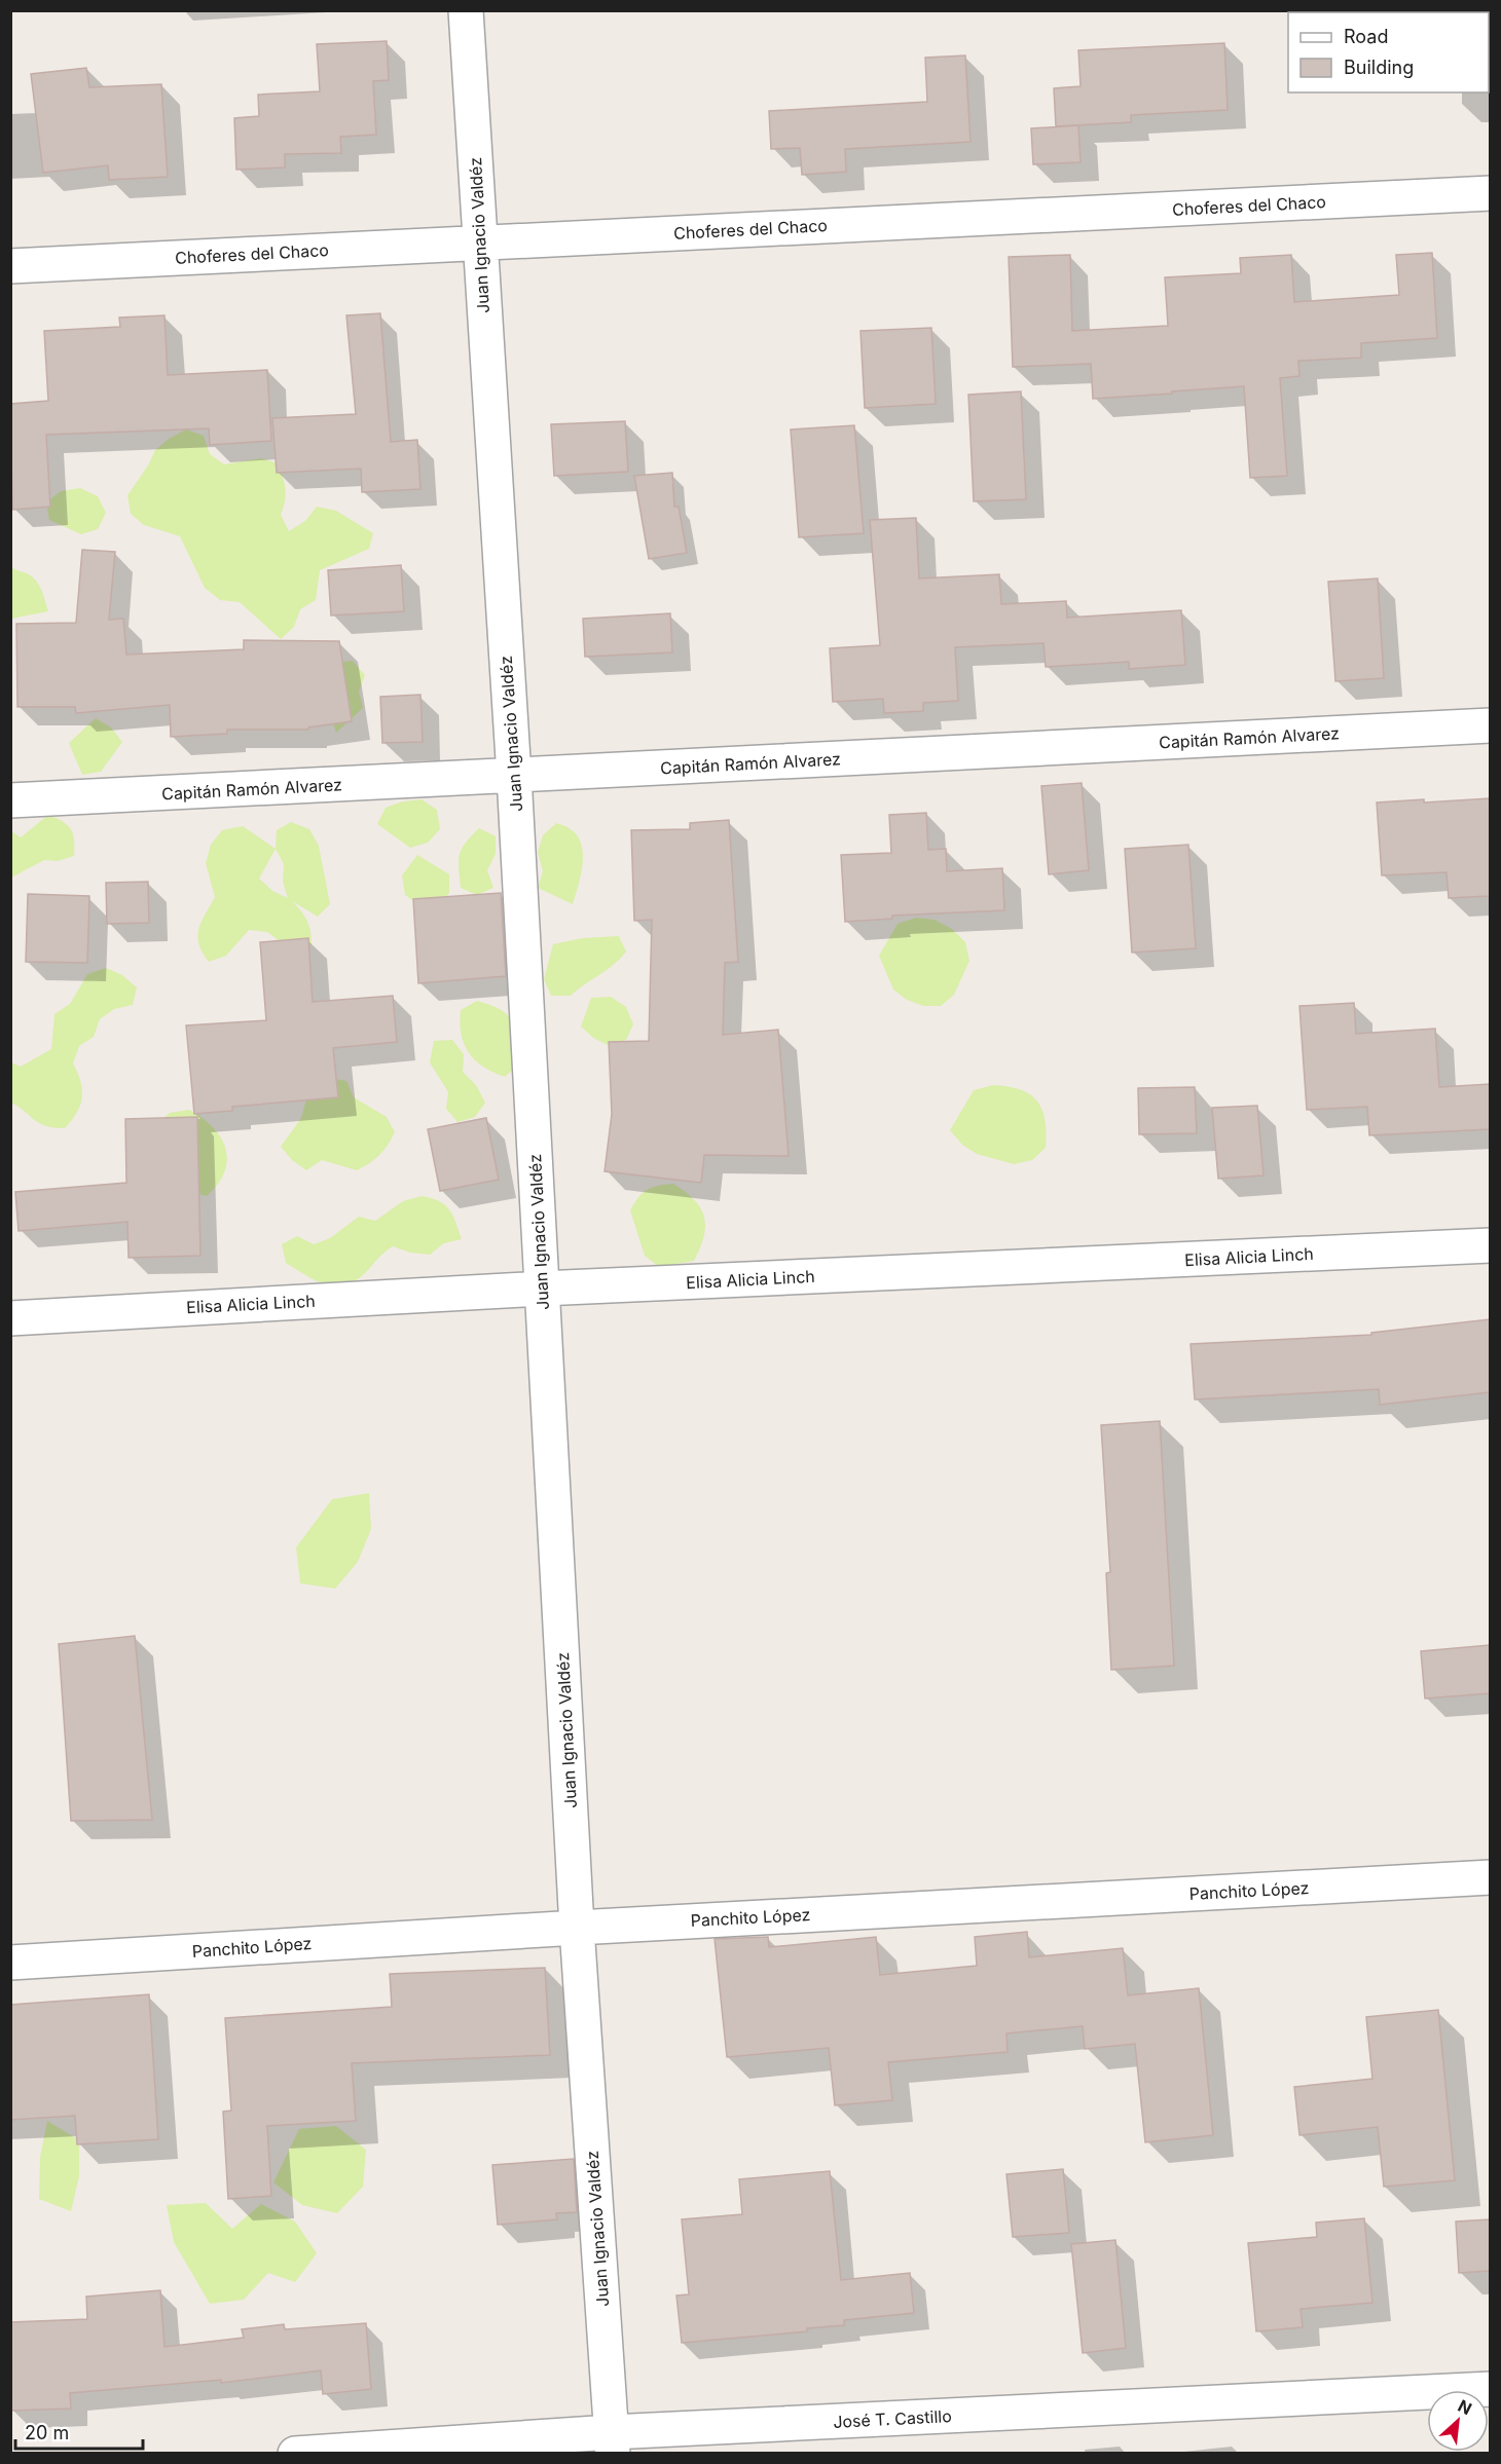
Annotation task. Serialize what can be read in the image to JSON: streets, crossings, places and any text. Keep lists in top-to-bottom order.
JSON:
{
  "streets": {
    "street": [
      "Choferes del Chaco",
      "Juan Ignacio Valdéz",
      "Capitán Ramón Alvarez",
      "Elisa Alicia Linch",
      "Panchito López",
      "José T. Castillo"
    ]
  },
  "crossings": [
    ["Choferes del Chaco", "Juan Ignacio Valdéz"],
    ["Juan Ignacio Valdéz", "Capitán Ramón Alvarez"],
    ["Juan Ignacio Valdéz", "Elisa Alicia Linch"],
    ["Juan Ignacio Valdéz", "Panchito López"],
    ["Juan Ignacio Valdéz", "José T. Castillo"]
  ],
  "legend": ["Road", "Building"],
  "scale_bar": "20 m",
  "north": "top right"
}
